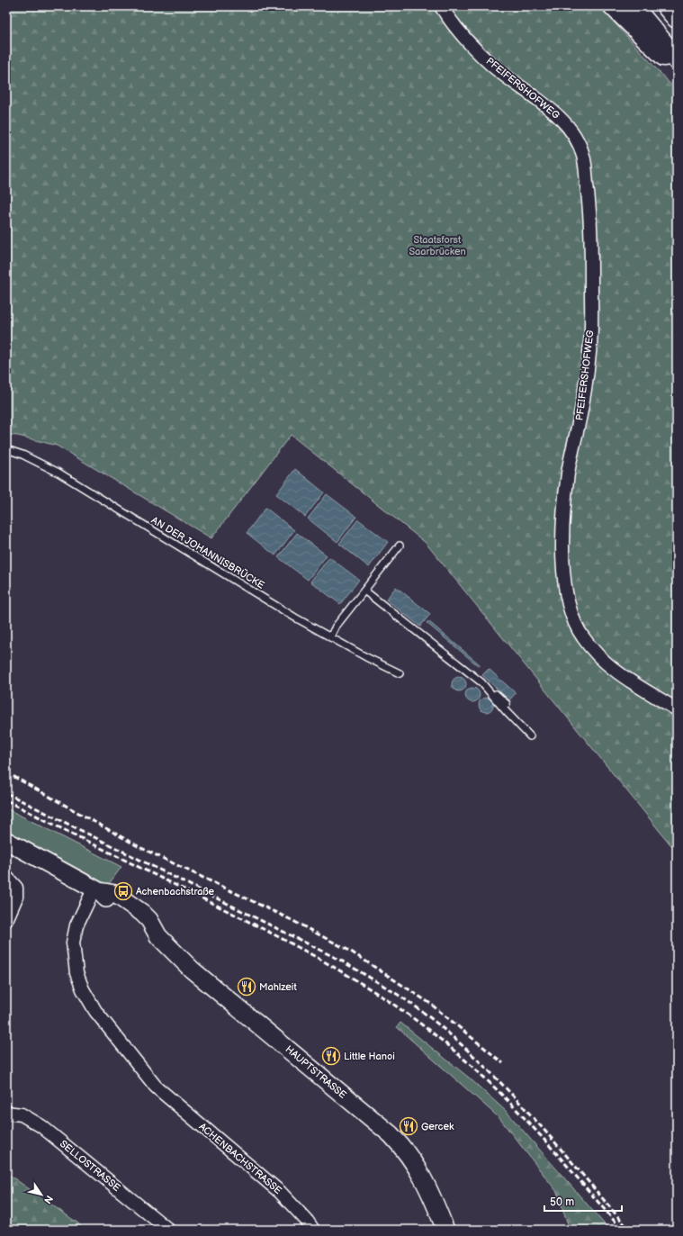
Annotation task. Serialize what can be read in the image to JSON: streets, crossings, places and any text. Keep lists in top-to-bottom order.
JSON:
{
  "streets": {
    "main road": ["HAUPTSTRASSE"],
    "street": ["PFEIFERSHOFWEG", "ACHENBACHSTRASSE", "SELLOSTRASSE"],
    "lane": ["AN DER JOHANNISBRÜCKE"]
  },
  "crossings": [
    ["HAUPTSTRASSE", "ACHENBACHSTRASSE"]
  ],
  "parks": ["Staatsforst Saarbrücken"],
  "places": {
    "bus stop": ["Achenbachstraße"],
    "restaurant": ["Mahlzeit", "Little Hanoi", "Gercek"]
  },
  "scale_bar": "50 m",
  "north": "bottom right"
}
